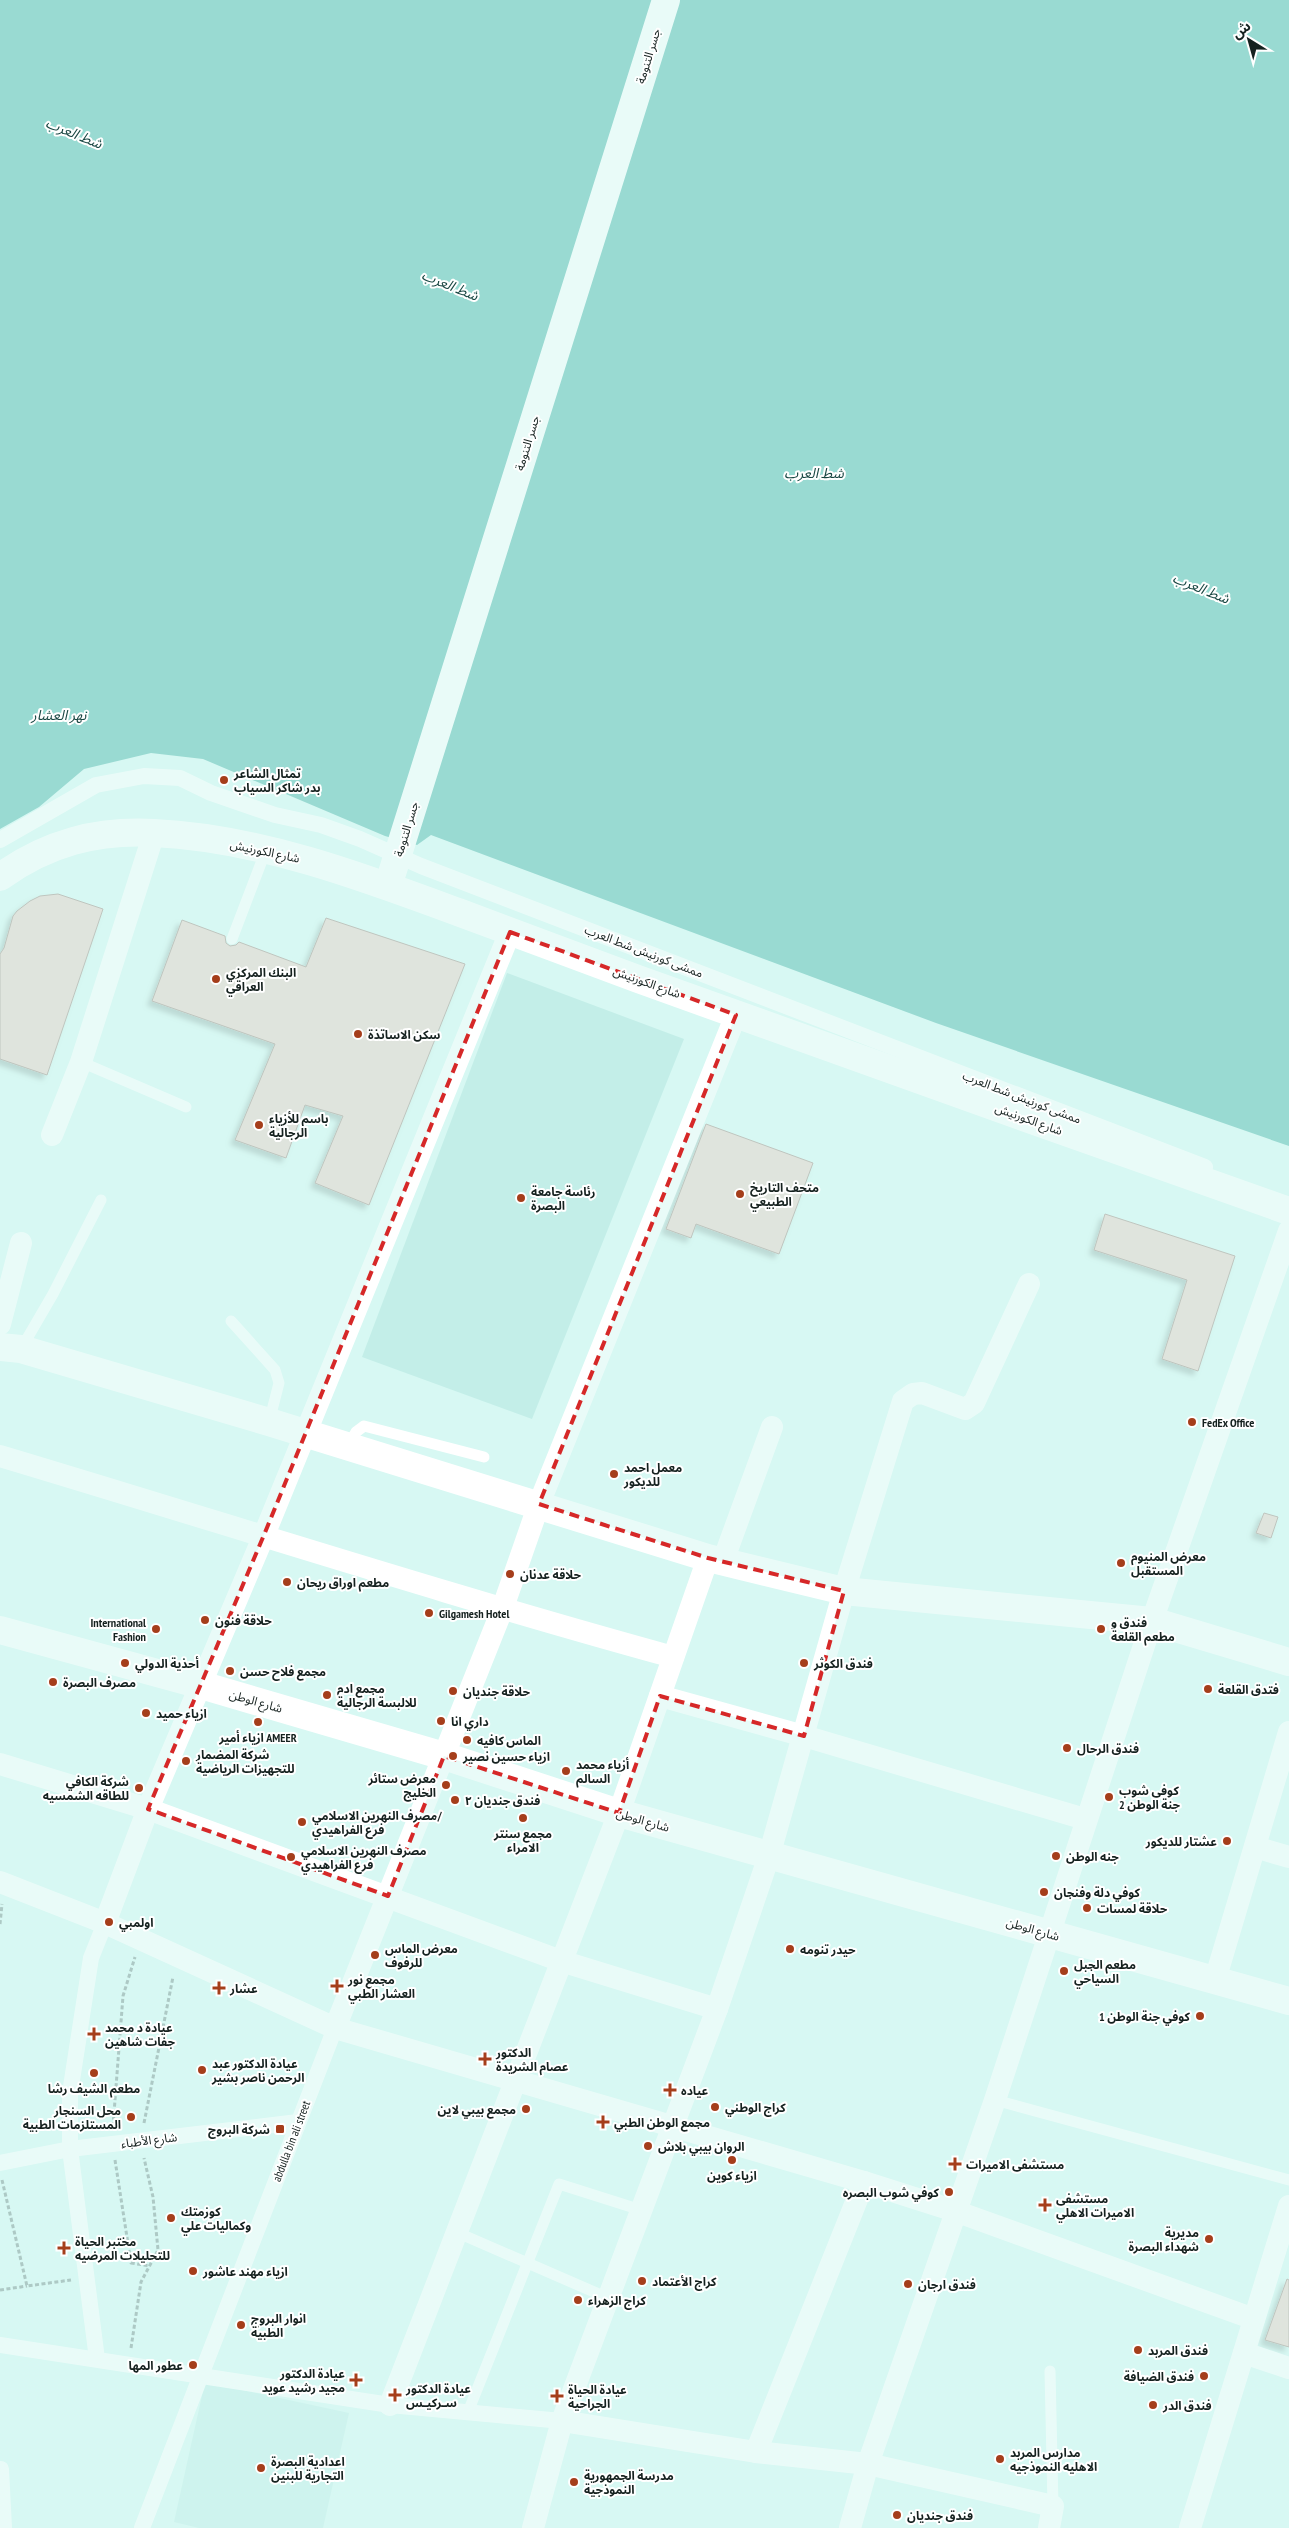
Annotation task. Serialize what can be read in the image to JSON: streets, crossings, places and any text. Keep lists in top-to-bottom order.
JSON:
{
  "streets": {
    "main road": ["جسر التنومة", "شارع الكورنيش", "شارع الوطن"],
    "street": ["ممشى كورنيش شط العرب", "شارع الأطباء", "abdulla bin ali street"]
  },
  "crossings": [
    ["جسر التنومة", "شارع الكورنيش"],
    ["شارع الكورنيش", "abdulla bin ali street"],
    ["شارع الوطن", "abdulla bin ali street"],
    ["شارع الأطباء", "abdulla bin ali street"]
  ],
  "water": ["شط العرب", "نهر العشار"],
  "places": {
    "other": [
      "تمثال الشاعر بدر شاكر السياب",
      "البنك المركزي العراقي",
      "سكن الاساتذة",
      "باسم للأزياء الرجالية",
      "متحف التاريخ الطبيعي",
      "رئاسة جامعة البصرة",
      "FedEx Office",
      "معمل احمد للديكور",
      "معرض المنيوم المستقبل",
      "حلاقة عدنان",
      "مطعم اوراق ريحان",
      "Gilgamesh Hotel",
      "حلاقة فنون",
      "International Fashion",
      "فندق و مطعم القلعة",
      "أحذية الدولي",
      "فندق الكوثر",
      "مجمع فلاح حسن",
      "مصرف البصرة",
      "فتدق القلعة",
      "حلاقة جنديان",
      "مجمع ادم للالبسة الرجالية",
      "ازياء حميد",
      "داري انا",
      "ازياء أمير AMEER",
      "الماس كافيه",
      "فندق الرحال",
      "ازياء حسين نصير",
      "شركة المضمار للتجهيزات الرياضية",
      "أزياء محمد السالم",
      "معرض ستائر الخليج",
      "شركة الكافي للطاقه الشمسيه",
      "كوفي شوب جنة الوطن 2",
      "فندق جنديان ٢",
      "مجمع سنتر الامراء",
      "مصرف النهرين الاسلامي/ فرع الفراهيدي",
      "عشتار للديكور",
      "جنه الوطن",
      "مصرف النهرين الاسلامي فرع الفراهيدي",
      "كوفي دلة وفنجان",
      "حلاقة لمسات",
      "اولمبي",
      "حيدر تنومه",
      "معرض الماس للرفوف",
      "مطعم الجبل السياحي",
      "كوفي جنة الوطن 1",
      "عيادة الدكتور عبد الرحمن ناصر بشير",
      "مطعم الشيف رشا",
      "كراج الوطني",
      "مجمع بيبي لاين",
      "محل السنجار المستلزمات الطبية",
      "الروان بيبي بلاش",
      "ازياء كوين",
      "كوفي شوب البصره",
      "كوزمتك وكماليات علي",
      "مديرية شهداء البصرة",
      "ازياء مهند عاشور",
      "كراج الأعتماد",
      "فندق ارجان",
      "كراج الزهراء",
      "انوار البروج الطبية",
      "فندق المربد",
      "عطور المها",
      "فندق الضيافة",
      "فندق الدر",
      "مدارس المربد الاهليه النموذجيه",
      "اعدادية البصرة التجارية للبنين",
      "مدرسة الجمهورية النموذجية",
      "فندق جنديان"
    ],
    "health": [
      "مجمع نور العشار الطبي",
      "عشار",
      "عيادة د محمد جفات شاهين",
      "الدكتور عصام الشريدة",
      "عياده",
      "مجمع الوطن الطبي",
      "مستشفى الاميرات",
      "مستشفى الاميرات الاهلي",
      "مختبر الحياة للتحليلات المرضيه",
      "عيادة الدكتور مجيد رشيد عويد",
      "عيادة الدكتور سـركيـس",
      "عيادة الحياة الجراحية"
    ],
    "transit": ["شركة البروج"]
  },
  "north": "top left"
}
